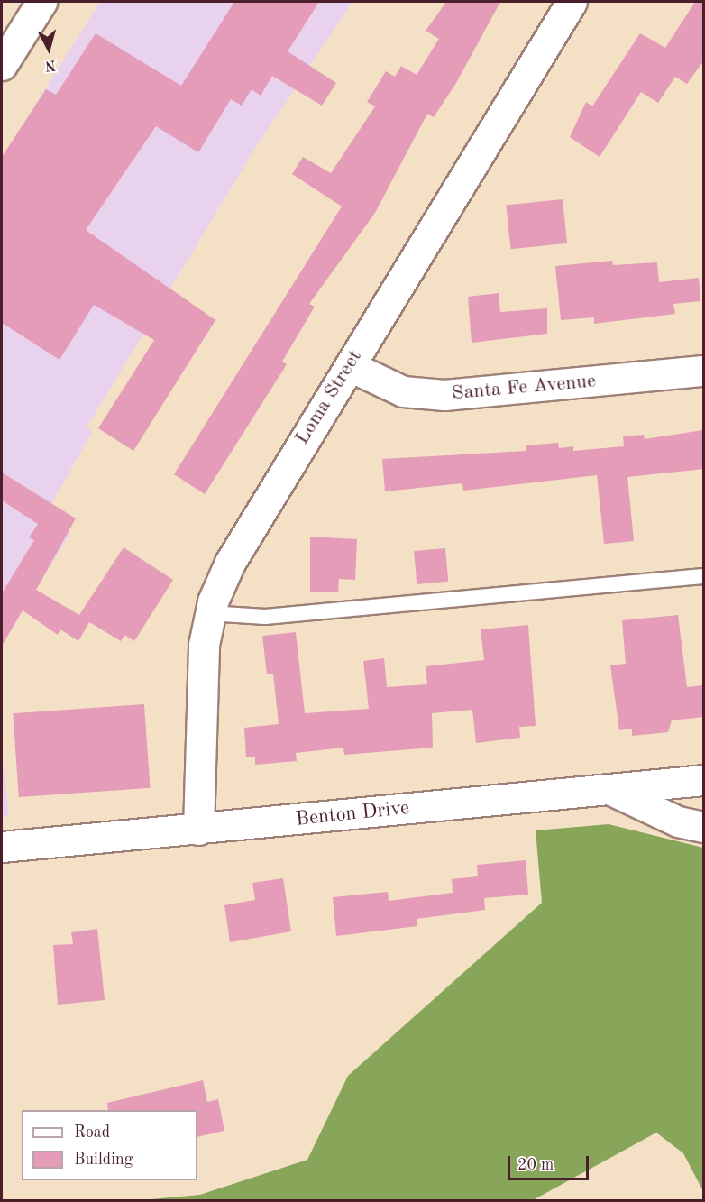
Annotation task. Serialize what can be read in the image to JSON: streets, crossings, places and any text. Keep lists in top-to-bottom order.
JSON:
{
  "streets": {
    "street": ["Santa Fe Avenue", "Loma Street", "Benton Drive"]
  },
  "crossings": [
    ["Santa Fe Avenue", "Loma Street"],
    ["Loma Street", "Benton Drive"]
  ],
  "legend": ["Road", "Building"],
  "scale_bar": "20 m",
  "north": "bottom"
}
